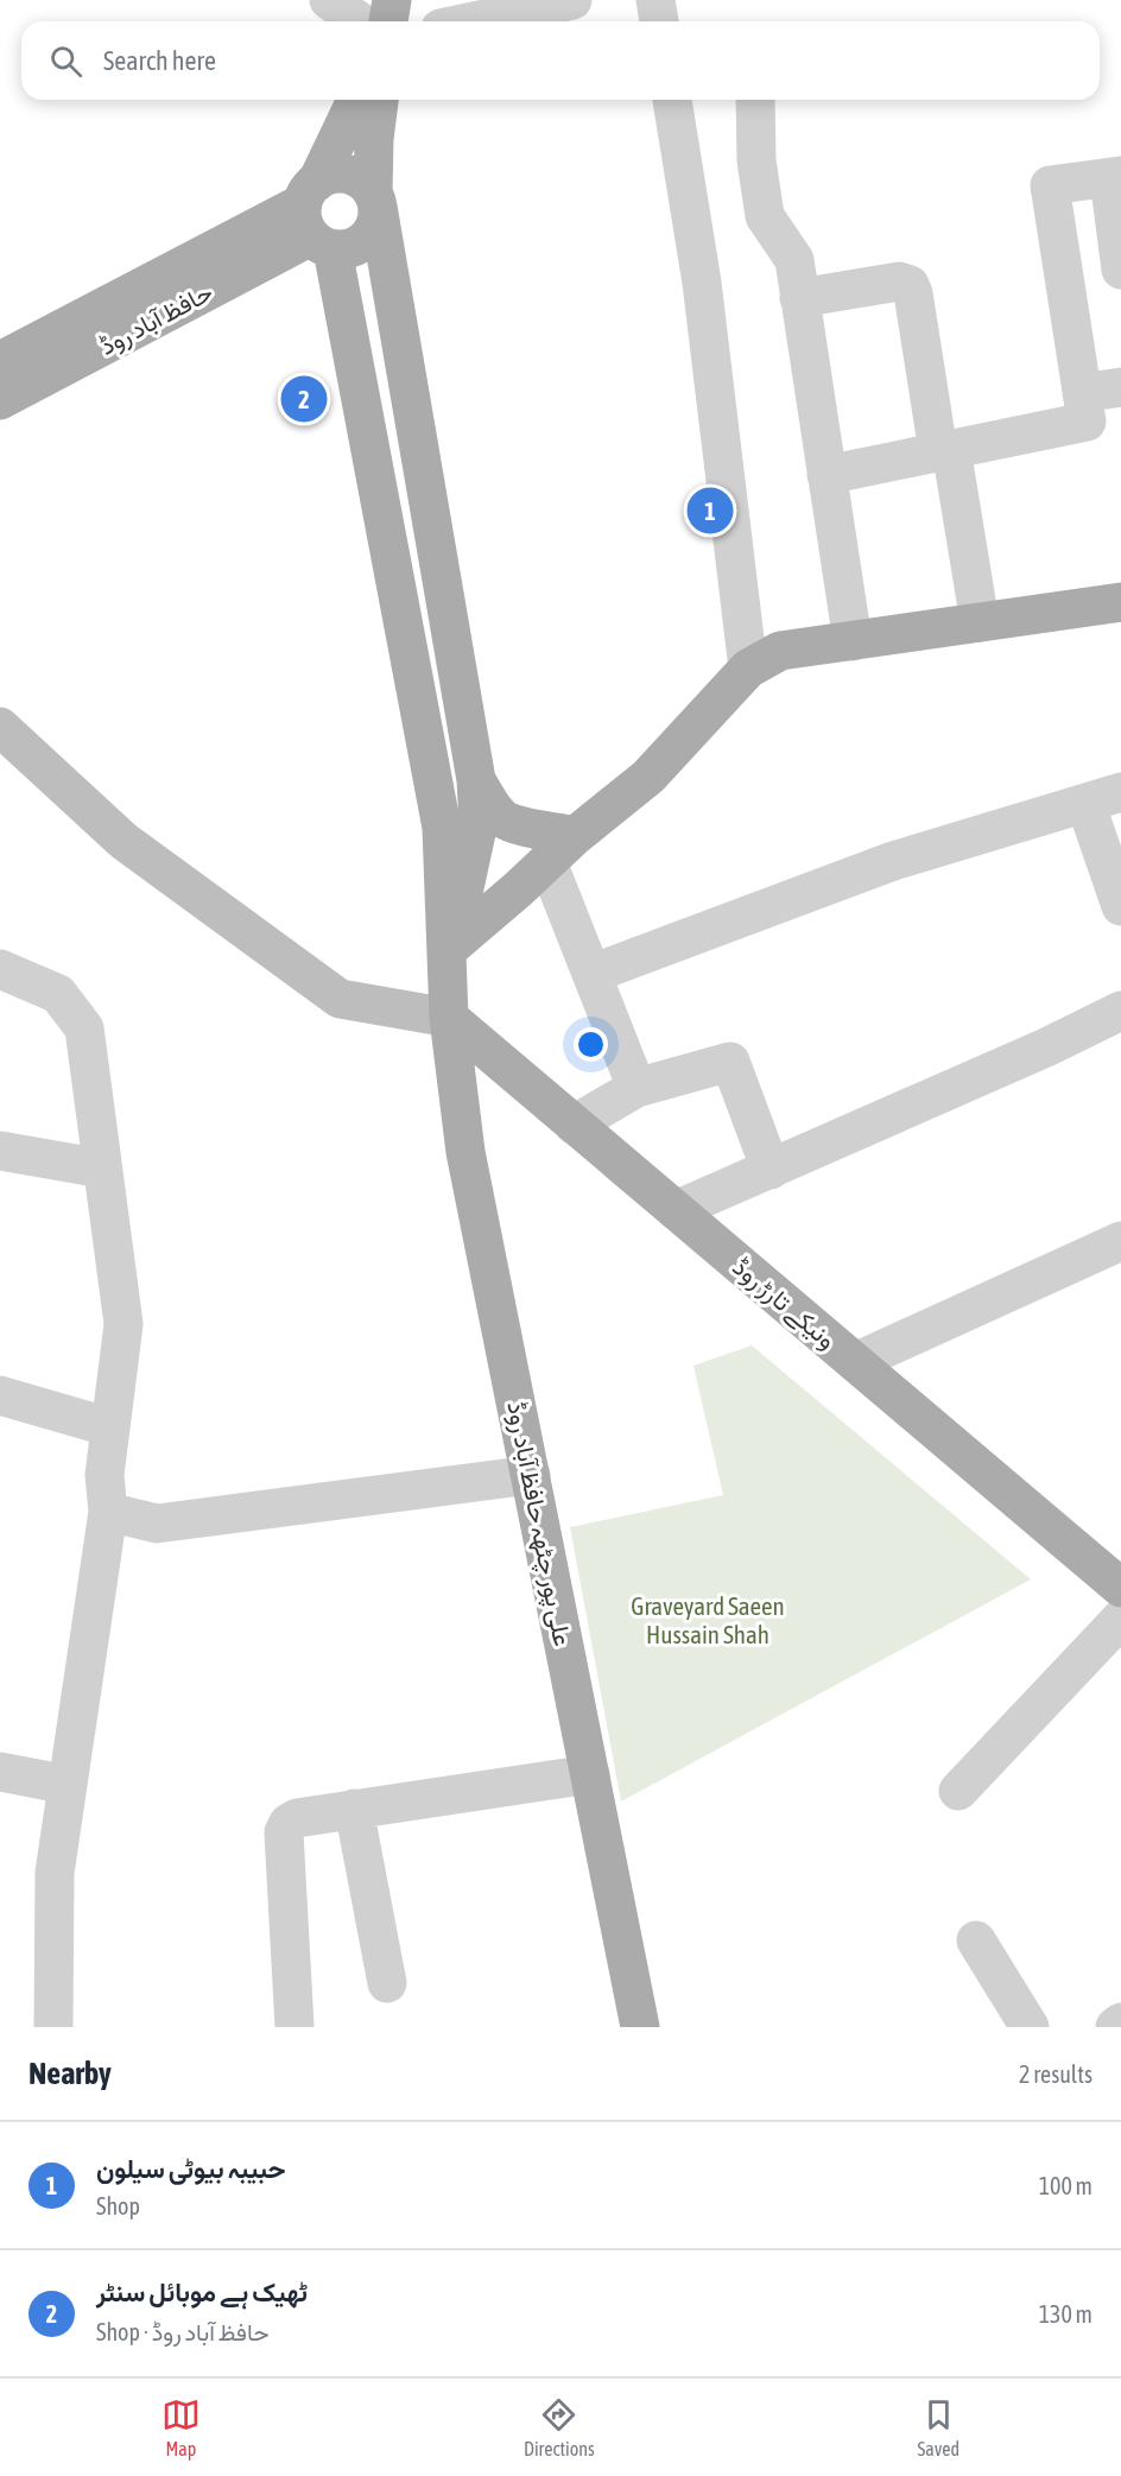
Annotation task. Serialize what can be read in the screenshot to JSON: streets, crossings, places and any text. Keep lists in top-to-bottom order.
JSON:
{
  "streets": {
    "main road": ["حافظ آباد روڈ", "ونیکے تارڑ روڈ", "علی پور چٹھہ حافظ آباد روڈ"]
  },
  "crossings": [
    ["ونیکے تارڑ روڈ", "علی پور چٹھہ حافظ آباد روڈ"]
  ],
  "parks": ["Graveyard Saeen Hussain Shah"],
  "page": {
    "search": "Search here",
    "pins": ["2", "1"],
    "heading": ["Nearby", "2 results"],
    "list": [
      {
        "mark": "1",
        "name": "حبیبہ بیوٹی سیلون",
        "note": "Shop",
        "value": "100 m"
      },
      {
        "mark": "2",
        "name": "ٹھیک ہے موبائل سنٹر",
        "note": "Shop · حافظ آباد روڈ",
        "value": "130 m"
      }
    ],
    "nav": ["Map", "Directions", "Saved"]
  }
}
